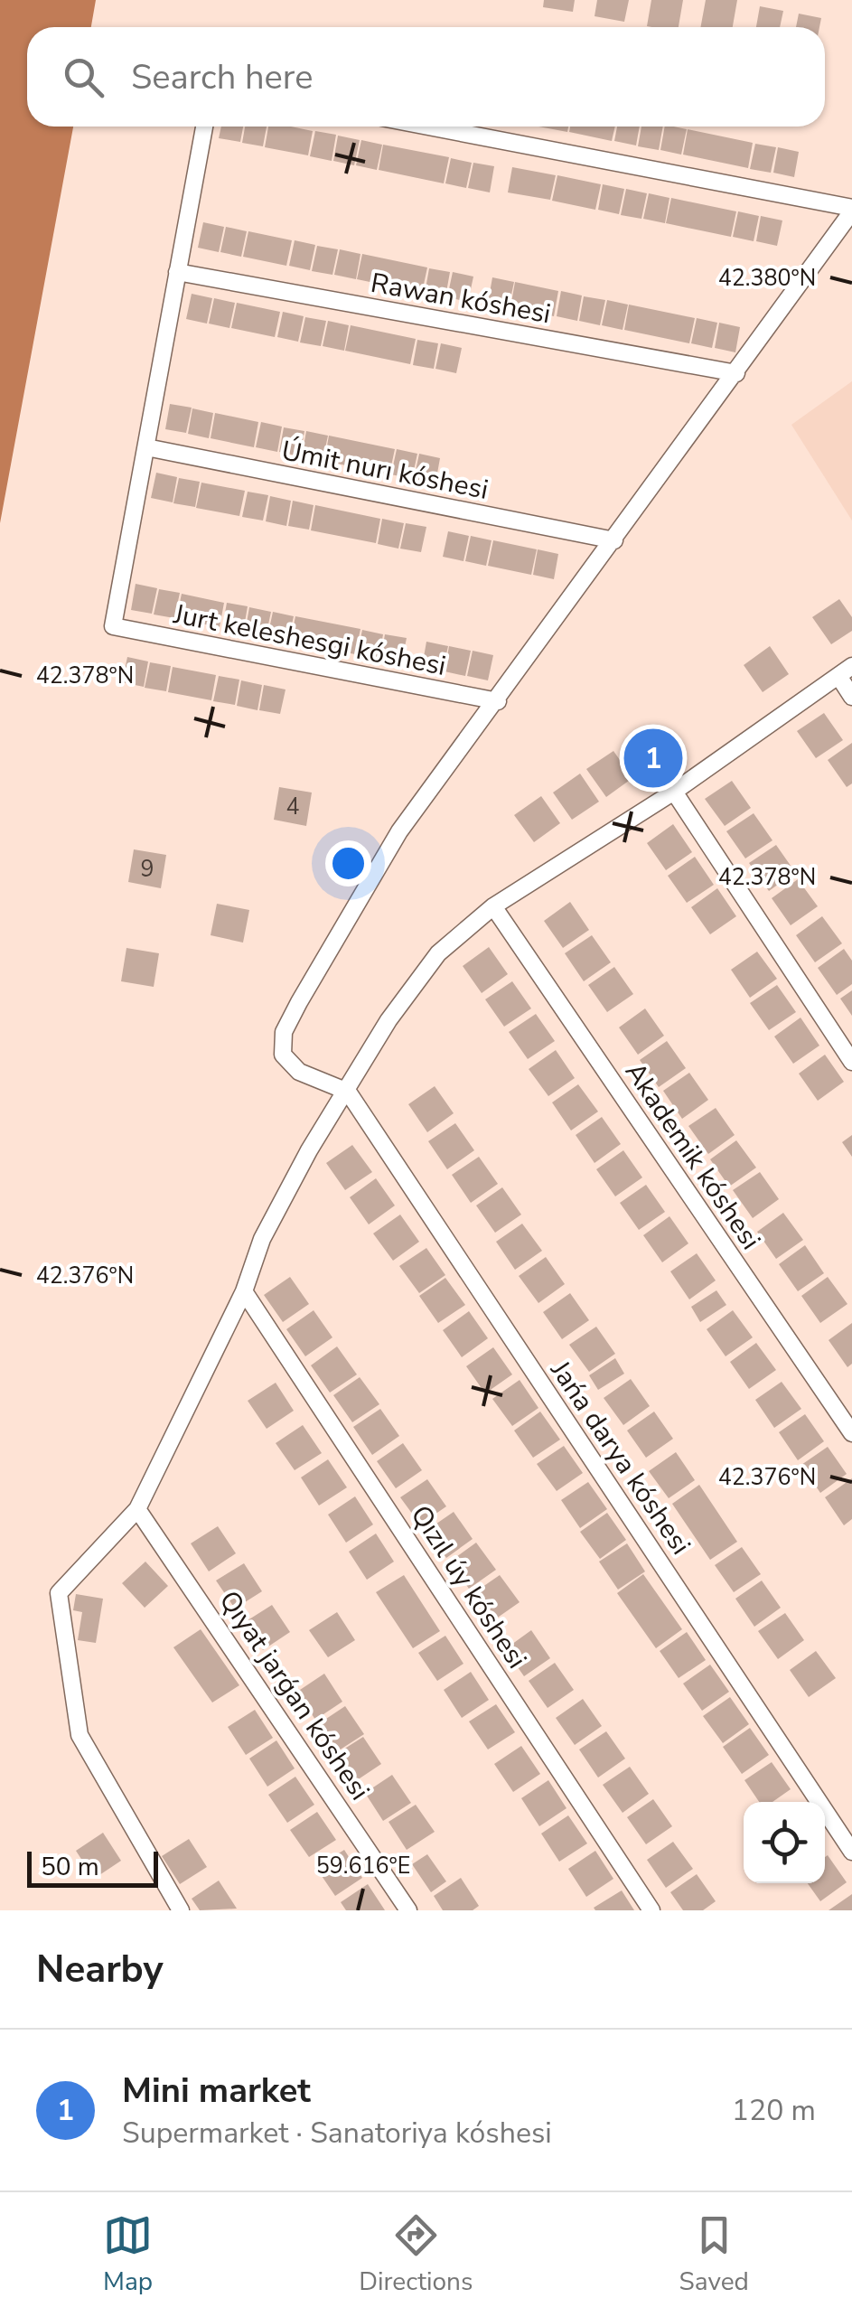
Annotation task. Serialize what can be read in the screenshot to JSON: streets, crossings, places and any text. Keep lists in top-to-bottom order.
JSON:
{
  "streets": {
    "street": [
      "Rawan kóshesi",
      "Úmit nurı kóshesi",
      "Jurt keleshesgi kóshesi",
      "Akademik kóshesi",
      "Jańa darya kóshesi",
      "Qızıl úy kóshesi",
      "Qıyat jarǵan kóshesi"
    ]
  },
  "crossings": [
    ["Úmit nurı kóshesi", "Jurt keleshesgi kóshesi"]
  ],
  "house_numbers": ["4", "9"],
  "scale_bar": "50 m",
  "page": {
    "search": "Search here",
    "pins": "1",
    "scale": "50 m",
    "heading": "Nearby",
    "list": [
      {
        "mark": "1",
        "name": "Mini market",
        "note": "Supermarket · Sanatoriya kóshesi",
        "value": "120 m"
      }
    ],
    "nav": ["Map", "Directions", "Saved"]
  },
  "coordinates": [
    "42.380°N",
    "42.378°N",
    "42.376°N",
    "59.616°E"
  ]
}
